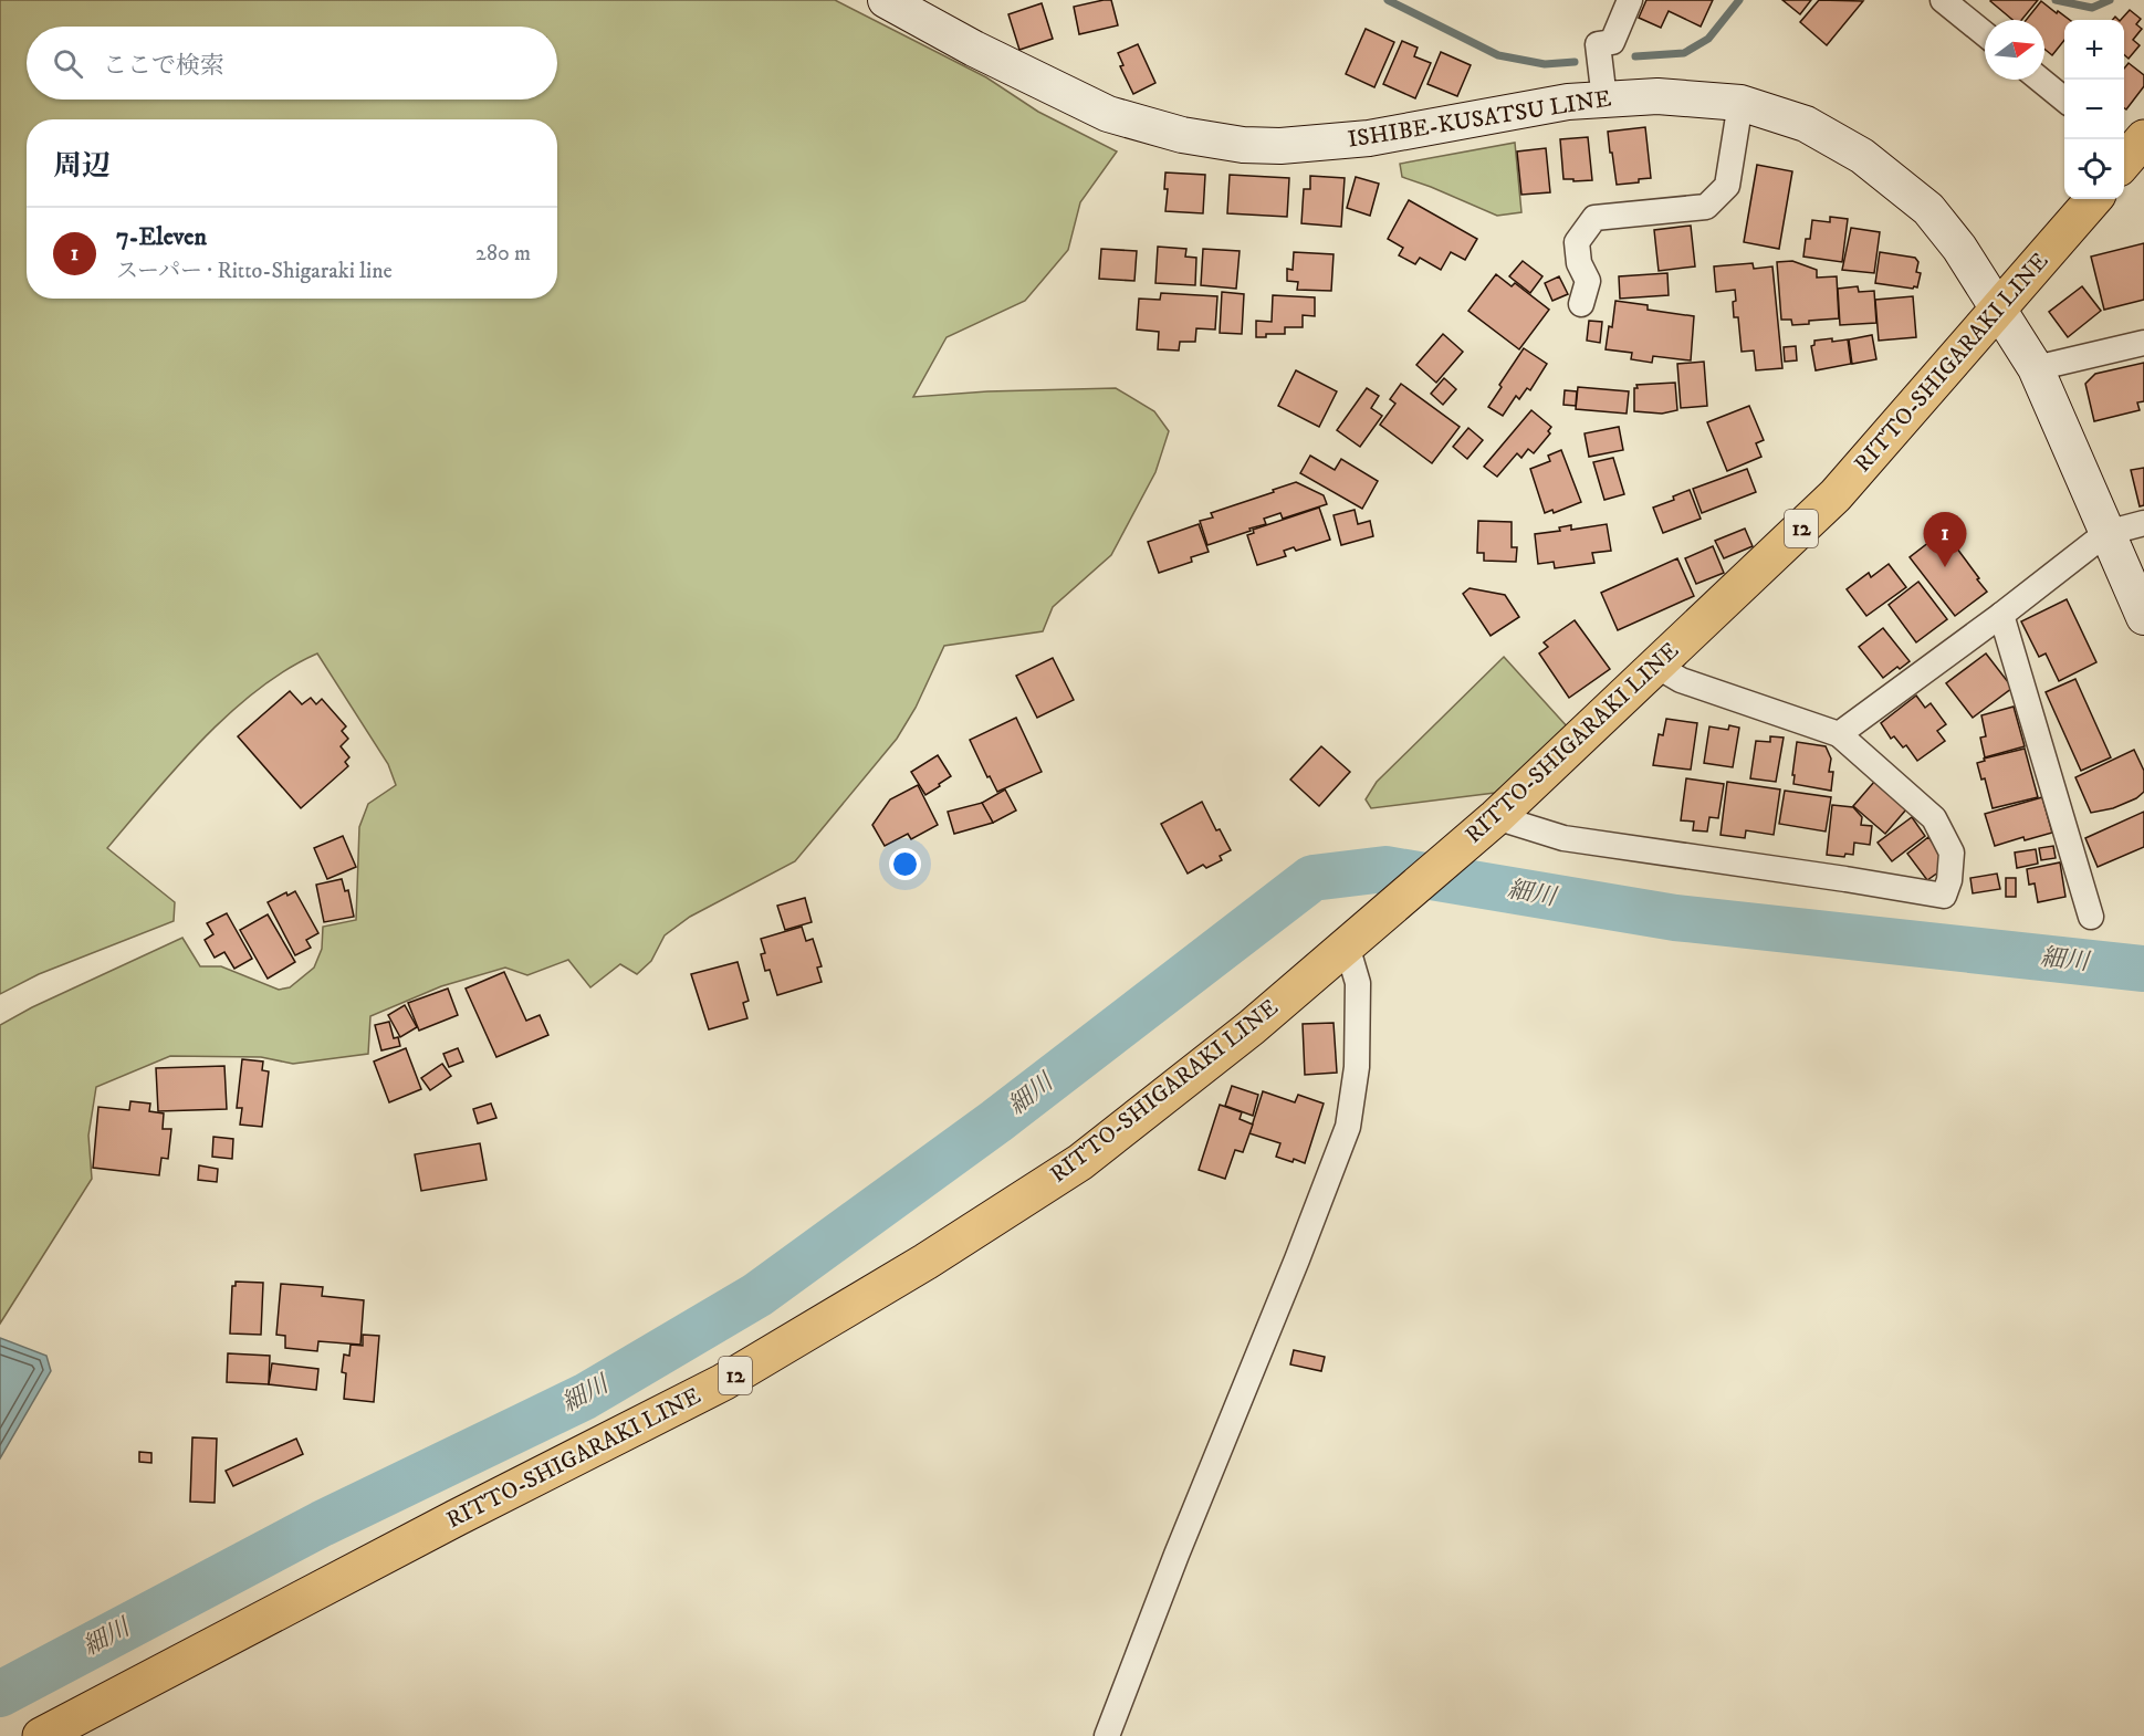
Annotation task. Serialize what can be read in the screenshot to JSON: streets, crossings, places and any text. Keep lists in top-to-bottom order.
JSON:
{
  "streets": {
    "main road": ["ISHIBE-KUSATSU LINE", "RITTO-SHIGARAKI LINE", "12"]
  },
  "crossings": [
    ["ISHIBE-KUSATSU LINE", "RITTO-SHIGARAKI LINE"]
  ],
  "water": ["細川"],
  "north": "right",
  "page": {
    "map_buttons": ["+", "−"],
    "search": "ここで検索",
    "heading": "周辺",
    "list": [
      {
        "mark": "1",
        "name": "7-Eleven",
        "note": "スーパー · Ritto-Shigaraki line",
        "value": "280 m"
      }
    ],
    "pins": "1"
  }
}
